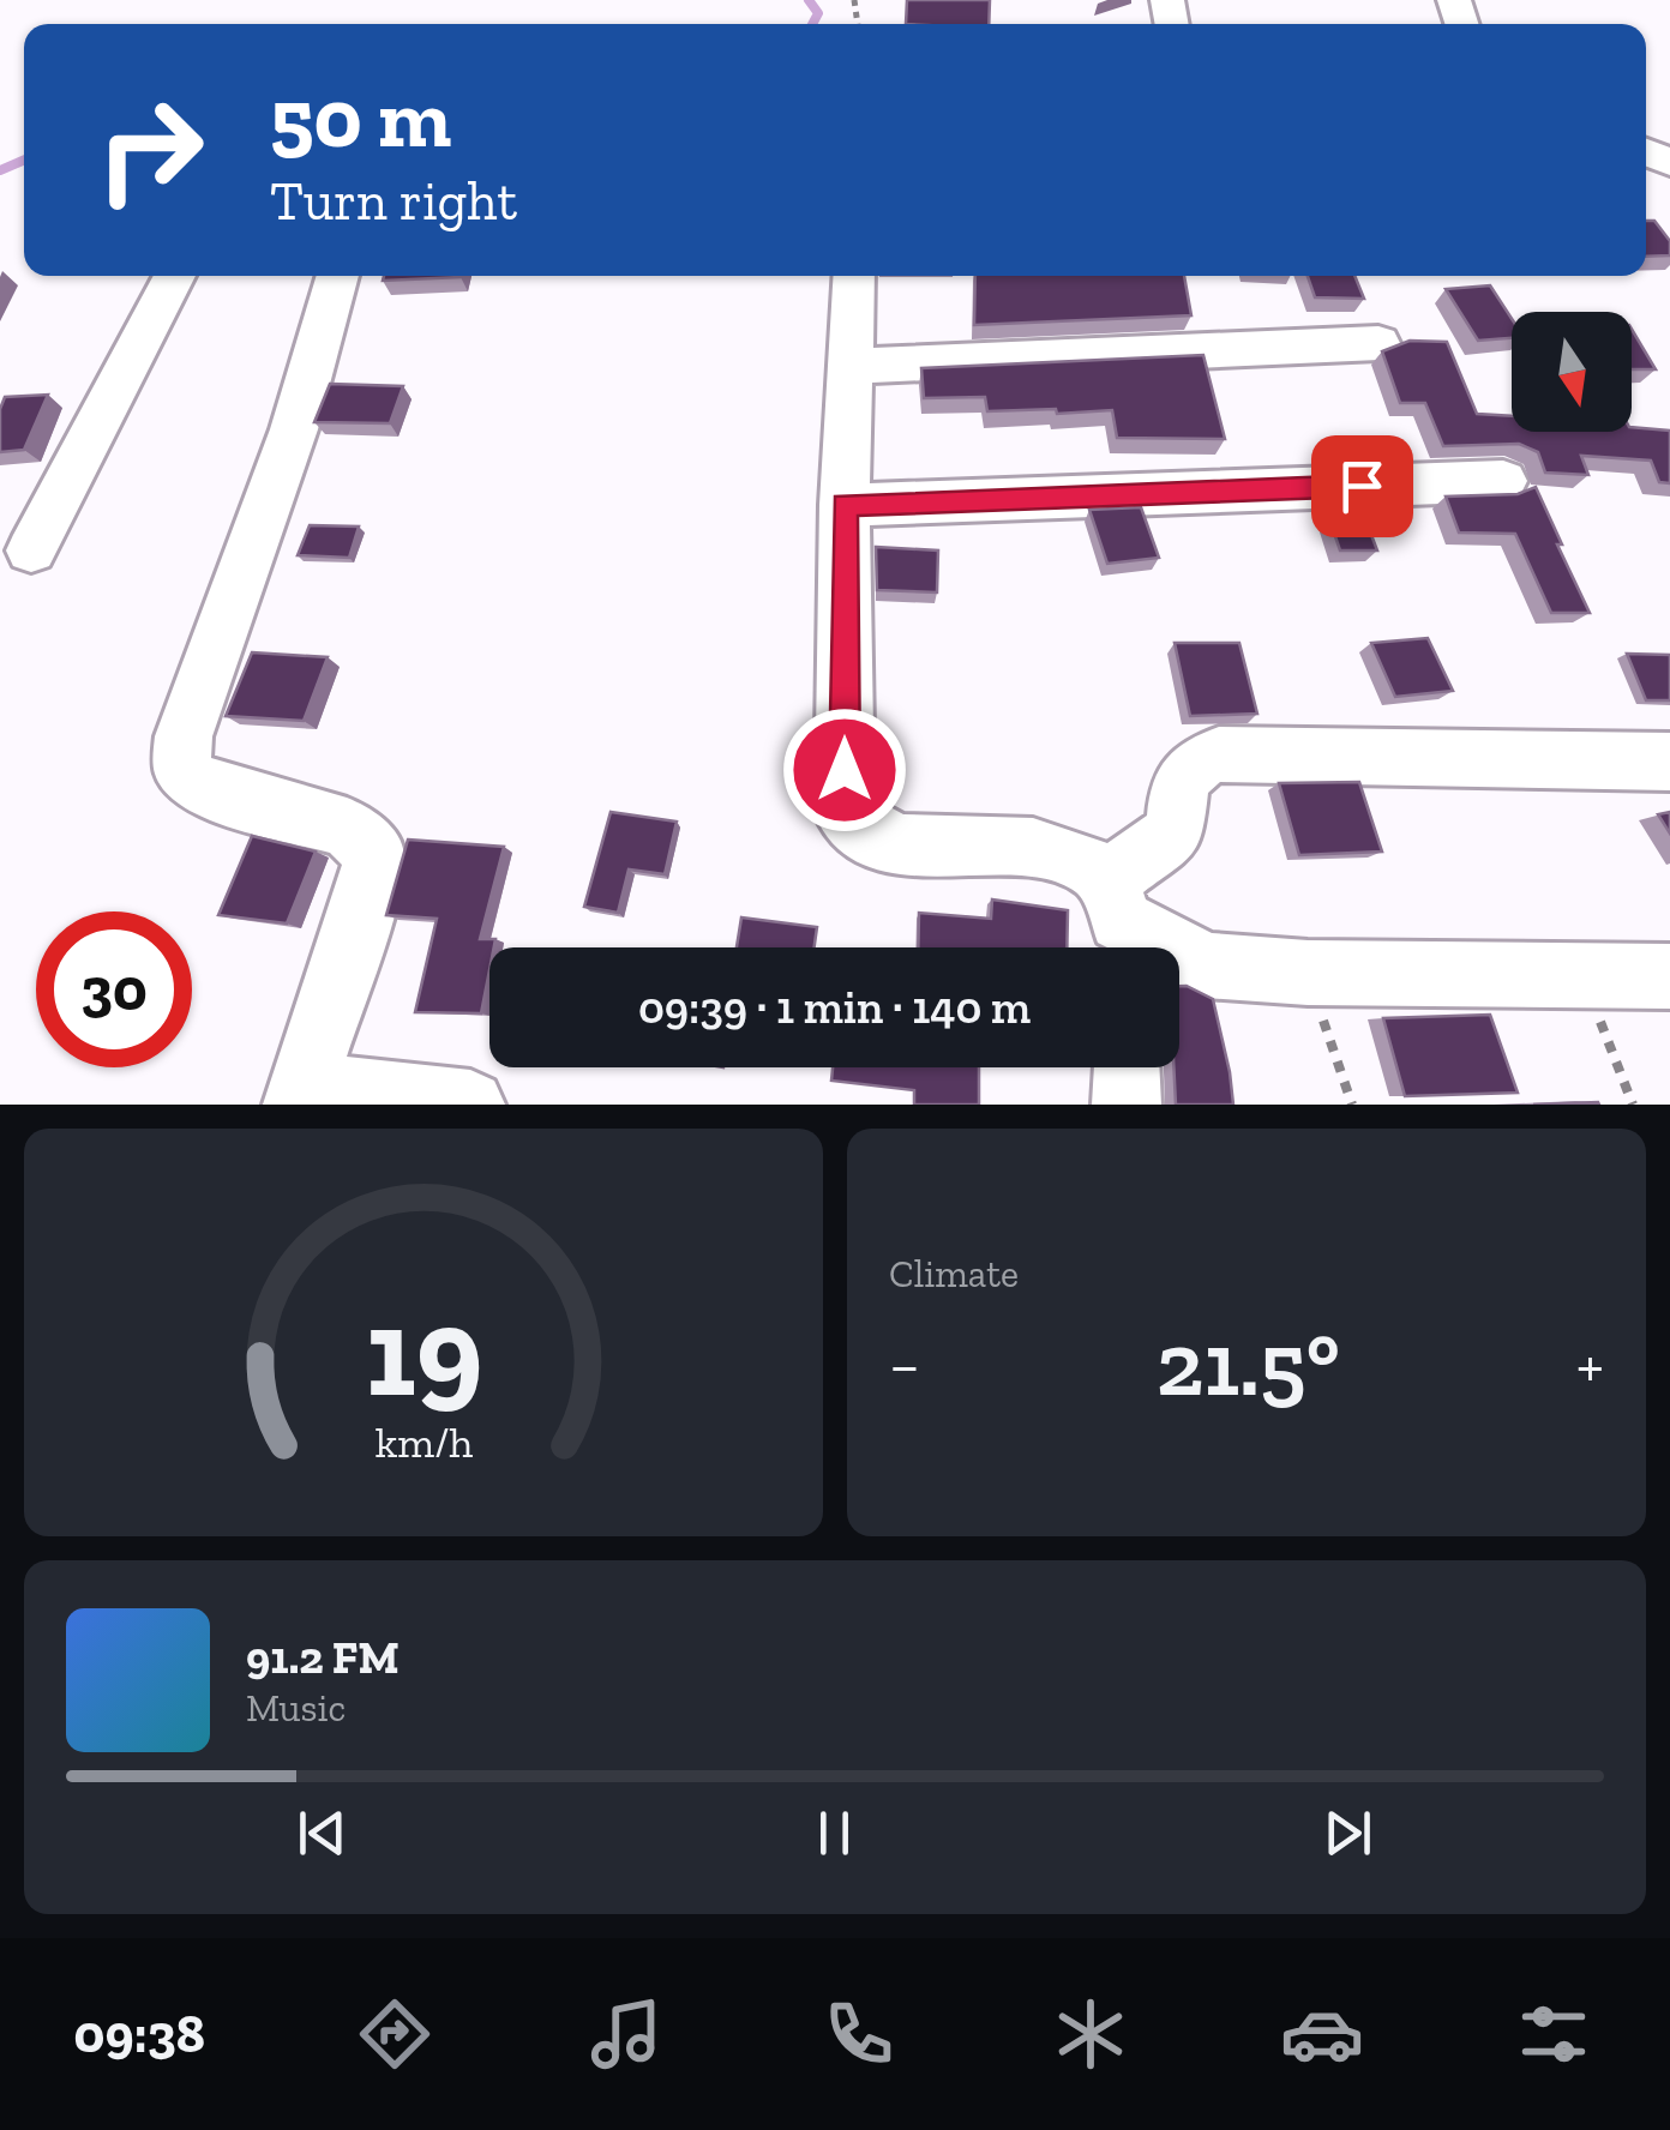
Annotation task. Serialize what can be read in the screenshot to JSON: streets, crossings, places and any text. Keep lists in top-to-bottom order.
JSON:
{
  "north": "bottom",
  "page": {
    "turn": ["50 m", "Turn right"],
    "limit": "30",
    "trip": "09:39 · 1 min · 140 m",
    "tile": "Climate",
    "heat": ["−", "21.5°", "+"],
    "song": ["91.2 FM", "Music"],
    "tabs": "09:38",
    "gauge": ["19", "km/h"]
  }
}
